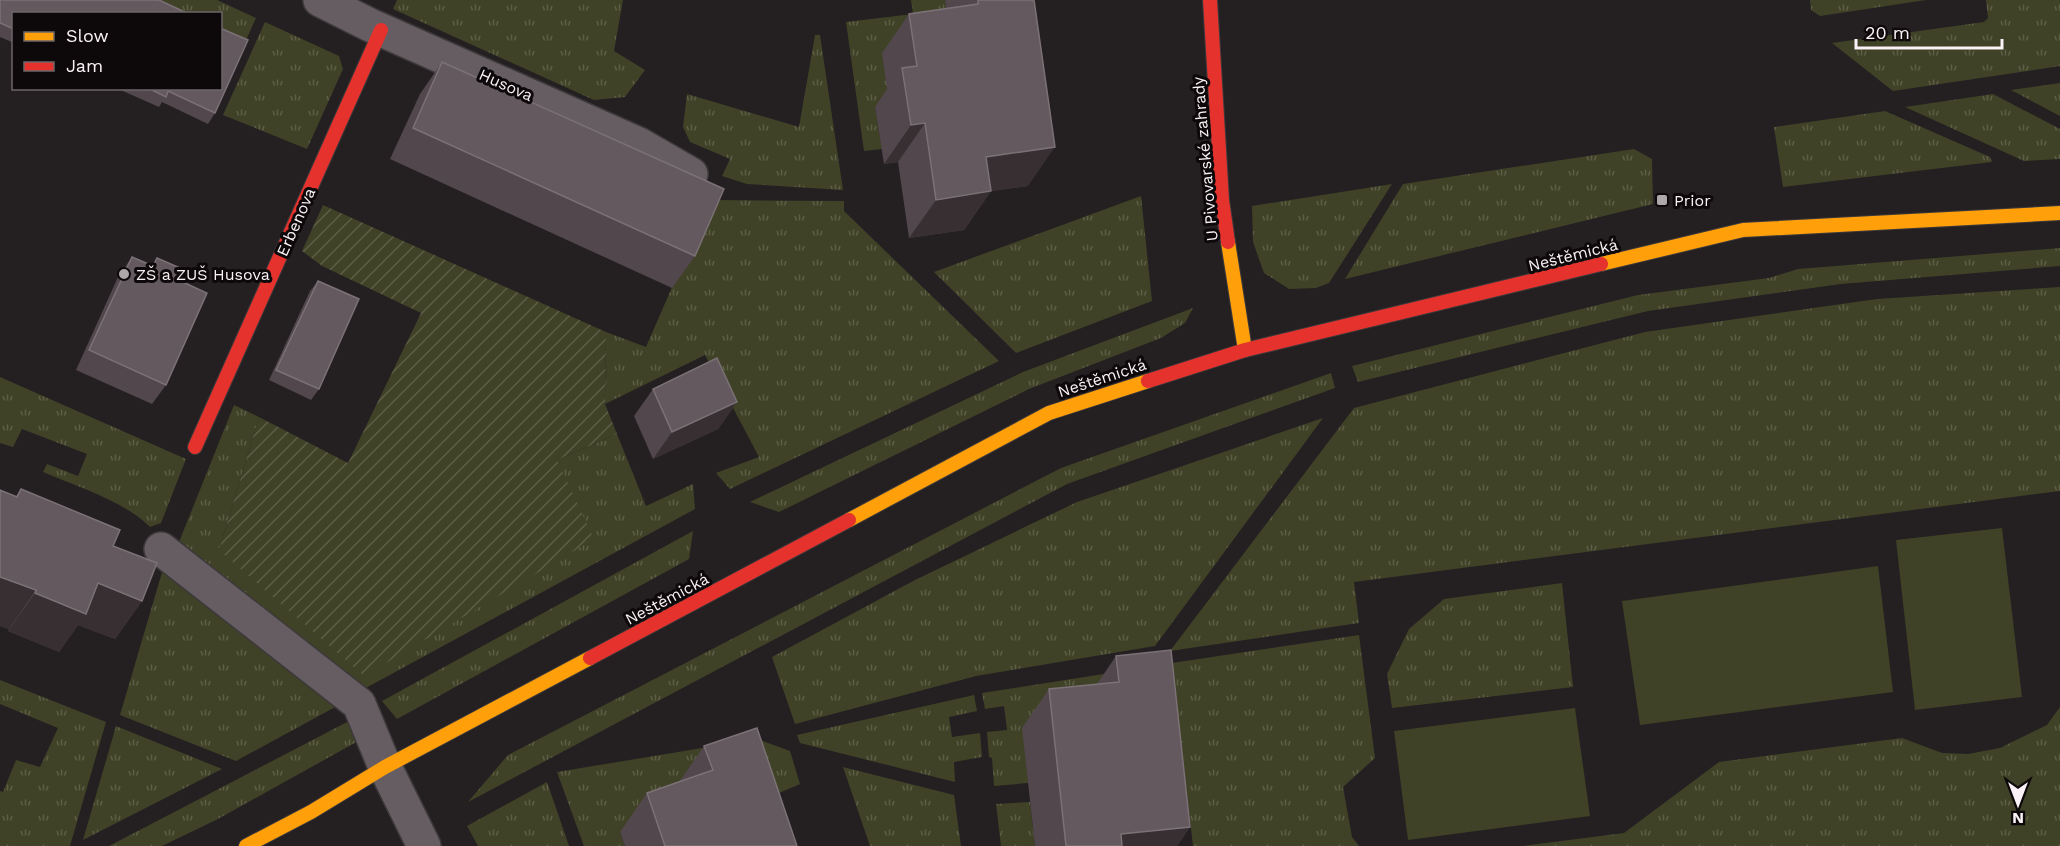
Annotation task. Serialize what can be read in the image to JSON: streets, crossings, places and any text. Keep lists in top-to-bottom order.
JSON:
{
  "streets": {
    "street": [
      "Husova",
      "U Pivovarské zahrady",
      "Erbenova",
      "Neštěmická"
    ]
  },
  "crossings": [
    ["Husova", "Erbenova"],
    ["U Pivovarské zahrady", "Neštěmická"]
  ],
  "places": {
    "transit": ["Prior"],
    "other": ["ZŠ a ZUŠ Husova"]
  },
  "legend": ["Slow", "Jam"],
  "scale_bar": "20 m",
  "north": "bottom"
}
